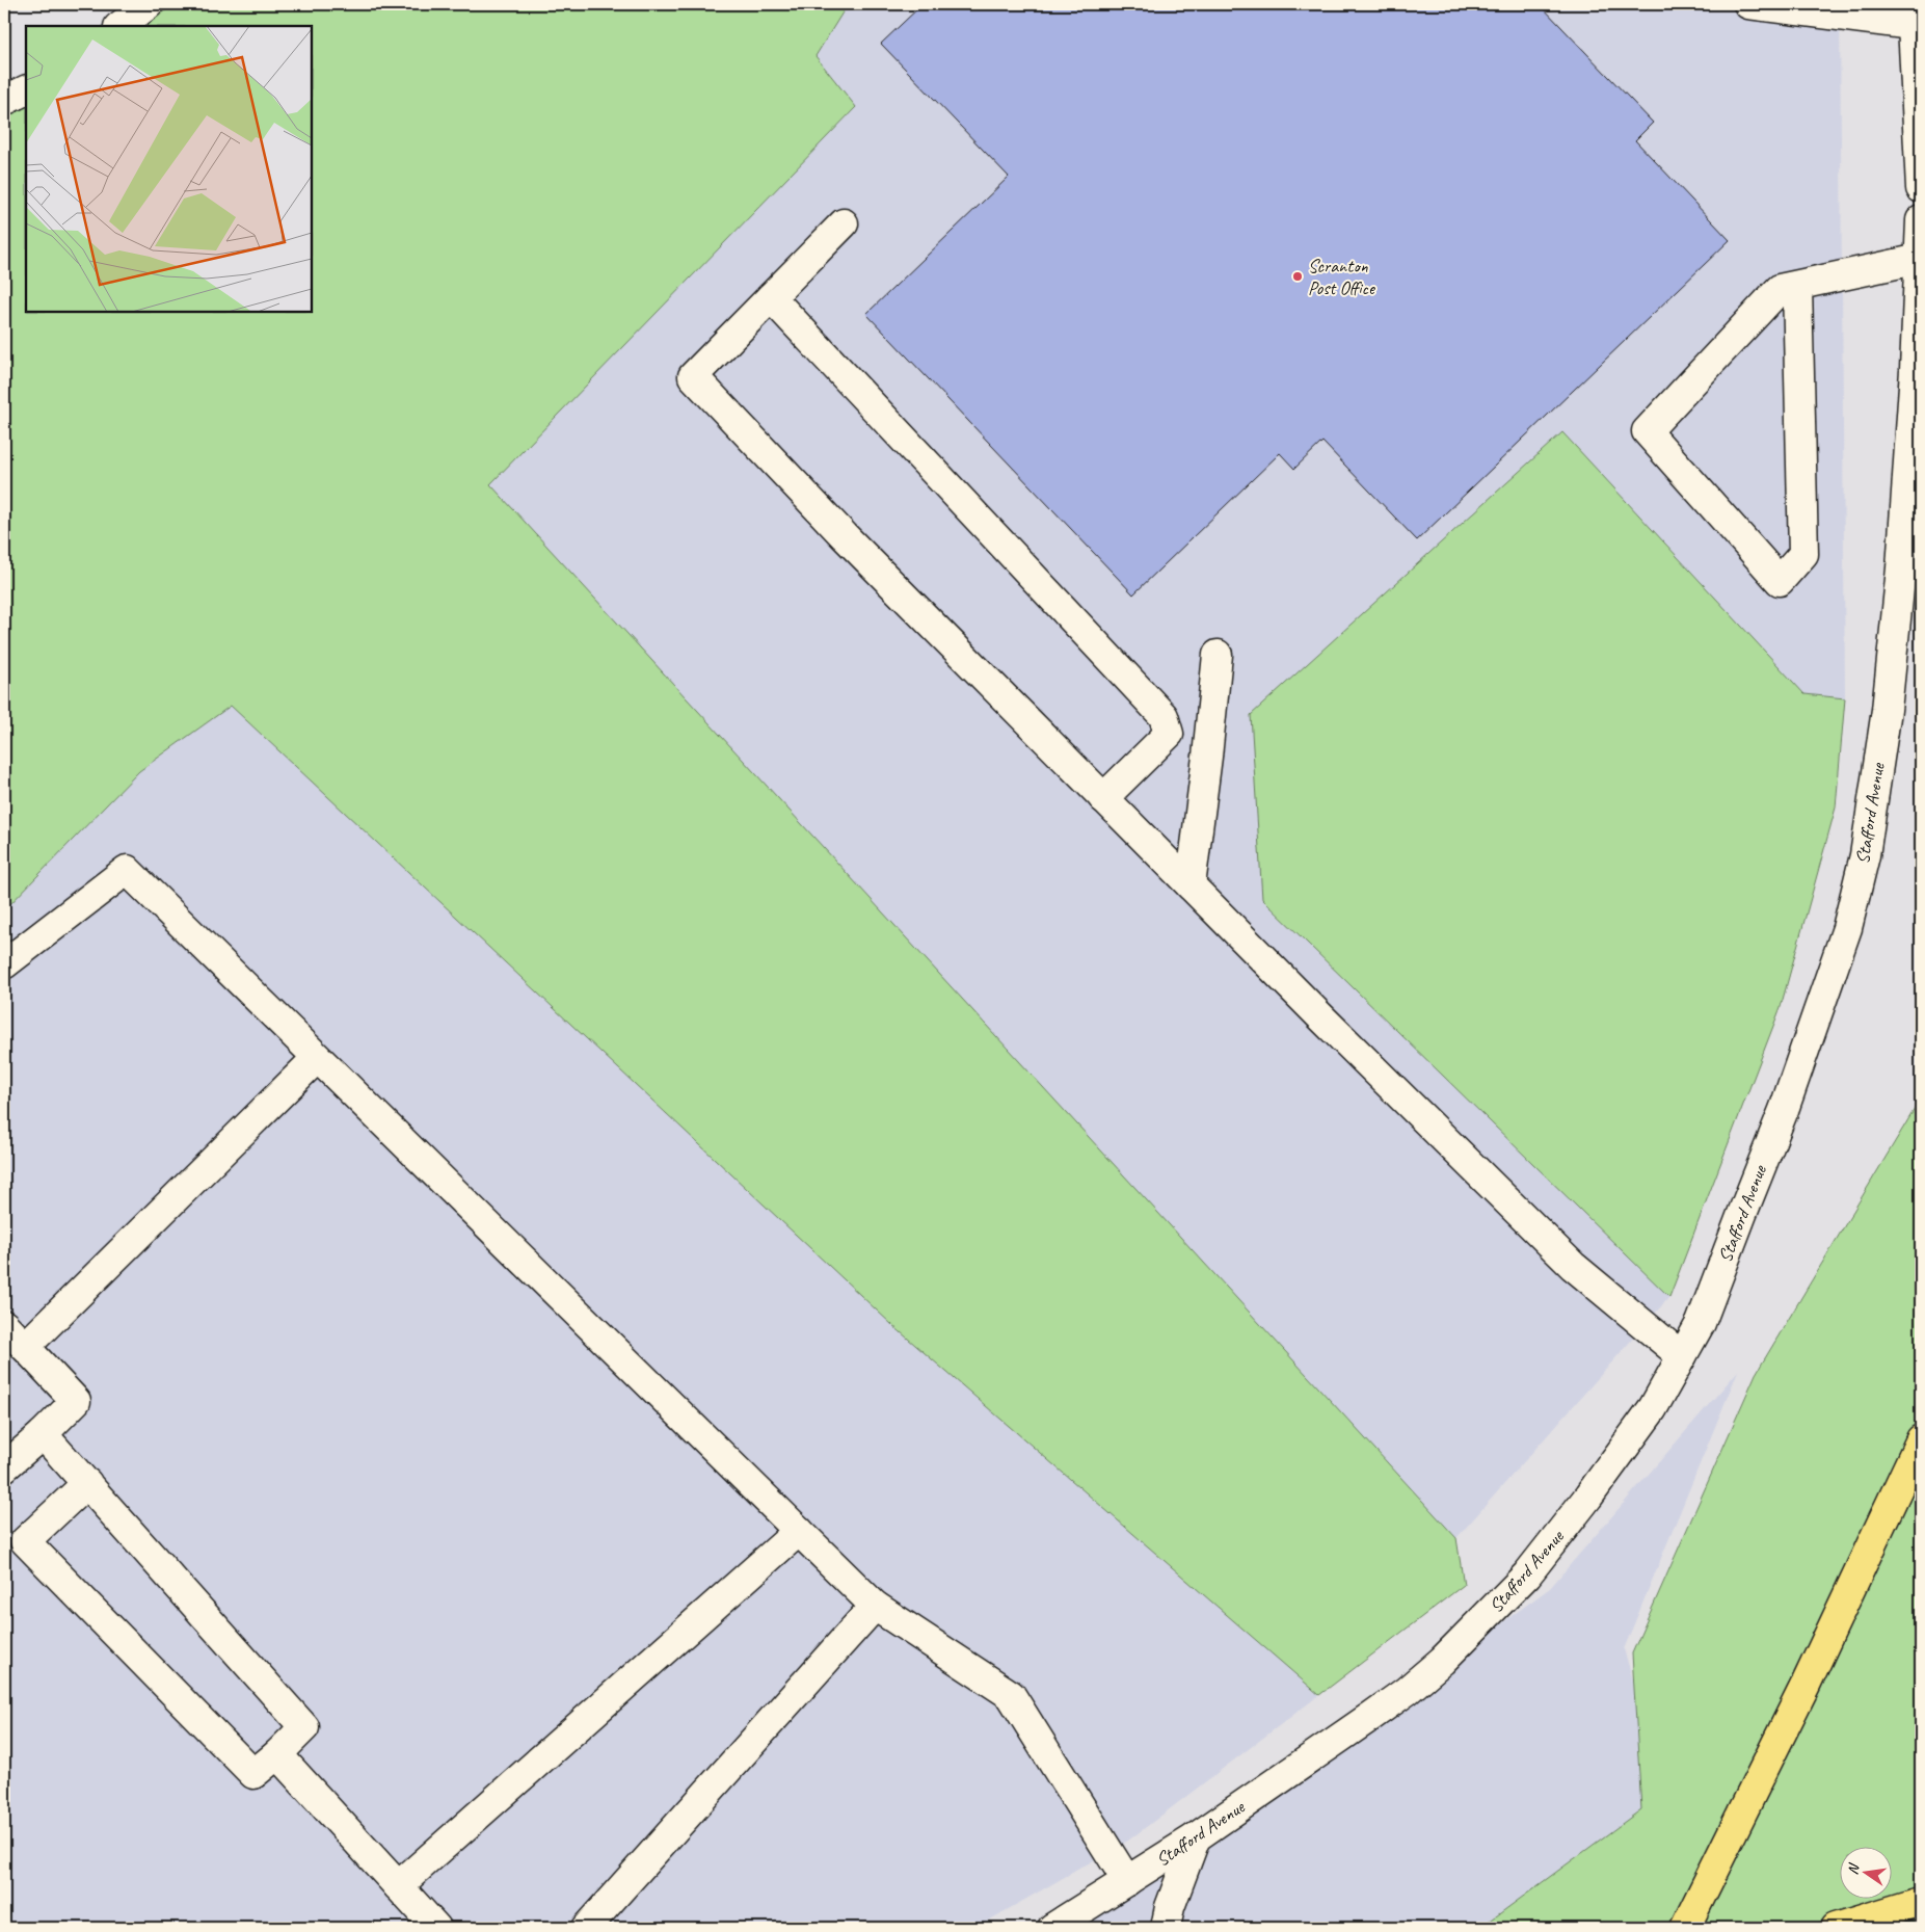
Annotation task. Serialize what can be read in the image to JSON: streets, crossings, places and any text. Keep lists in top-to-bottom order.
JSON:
{
  "streets": {
    "street": ["Stafford Avenue"]
  },
  "places": ["Scranton Post Office"],
  "north": "left"
}
